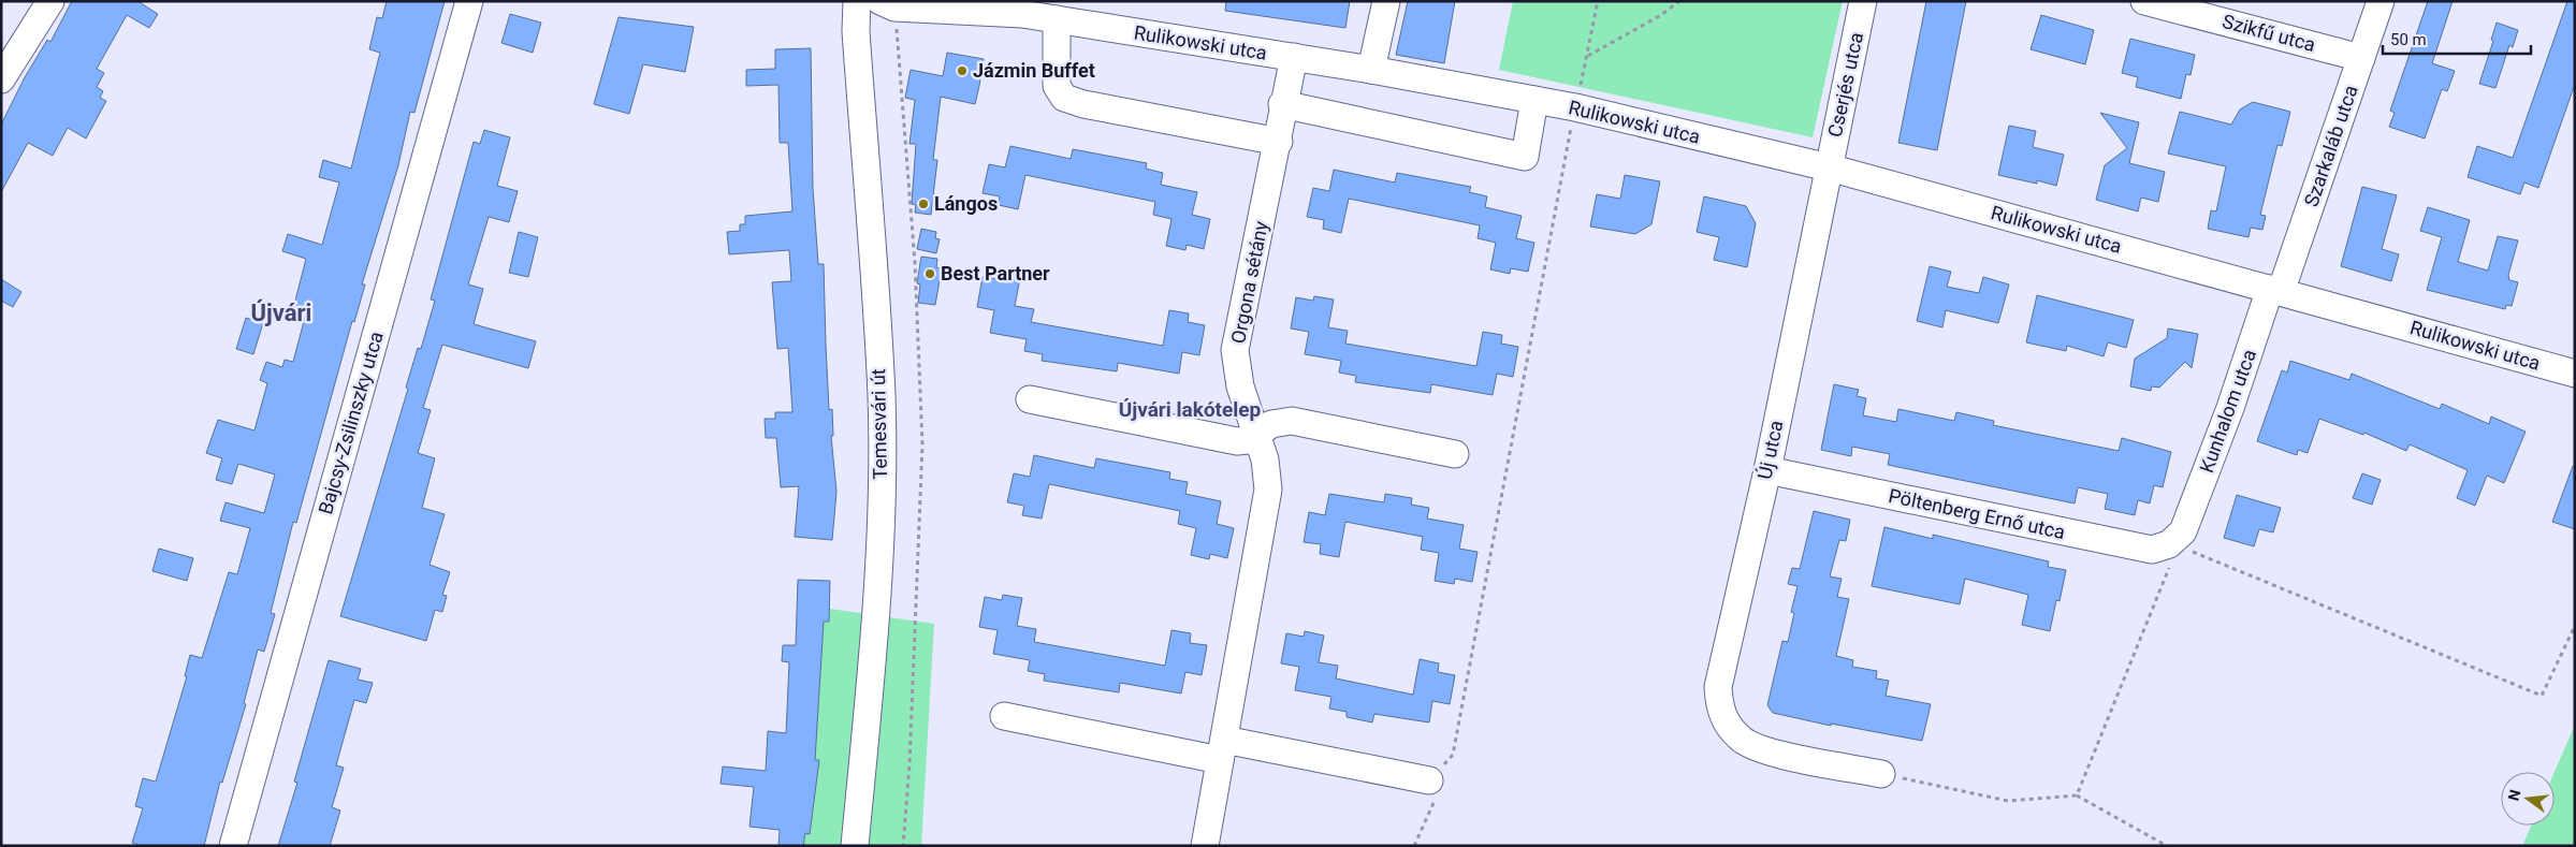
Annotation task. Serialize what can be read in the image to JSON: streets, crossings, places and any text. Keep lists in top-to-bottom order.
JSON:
{
  "streets": {
    "street": [
      "Szikfű utca",
      "Rulikowski utca",
      "Cserjés utca",
      "Szarkaláb utca",
      "Orgona sétány",
      "Kunhalom utca",
      "Bajcsy-Zsilinszky utca",
      "Temesvári út",
      "Új utca",
      "Pöltenberg Ernő utca"
    ]
  },
  "crossings": [
    ["Szikfű utca", "Szarkaláb utca"],
    ["Rulikowski utca", "Cserjés utca"],
    ["Rulikowski utca", "Szarkaláb utca"],
    ["Rulikowski utca", "Orgona sétány"],
    ["Rulikowski utca", "Kunhalom utca"],
    ["Rulikowski utca", "Új utca"],
    ["Cserjés utca", "Új utca"],
    ["Szarkaláb utca", "Kunhalom utca"],
    ["Kunhalom utca", "Pöltenberg Ernő utca"],
    ["Új utca", "Pöltenberg Ernő utca"]
  ],
  "districts": ["Újvári", "Újvári lakótelep"],
  "places": ["Jázmin Buffet", "Lángos", "Best Partner"],
  "scale_bar": "50 m",
  "north": "left"
}
